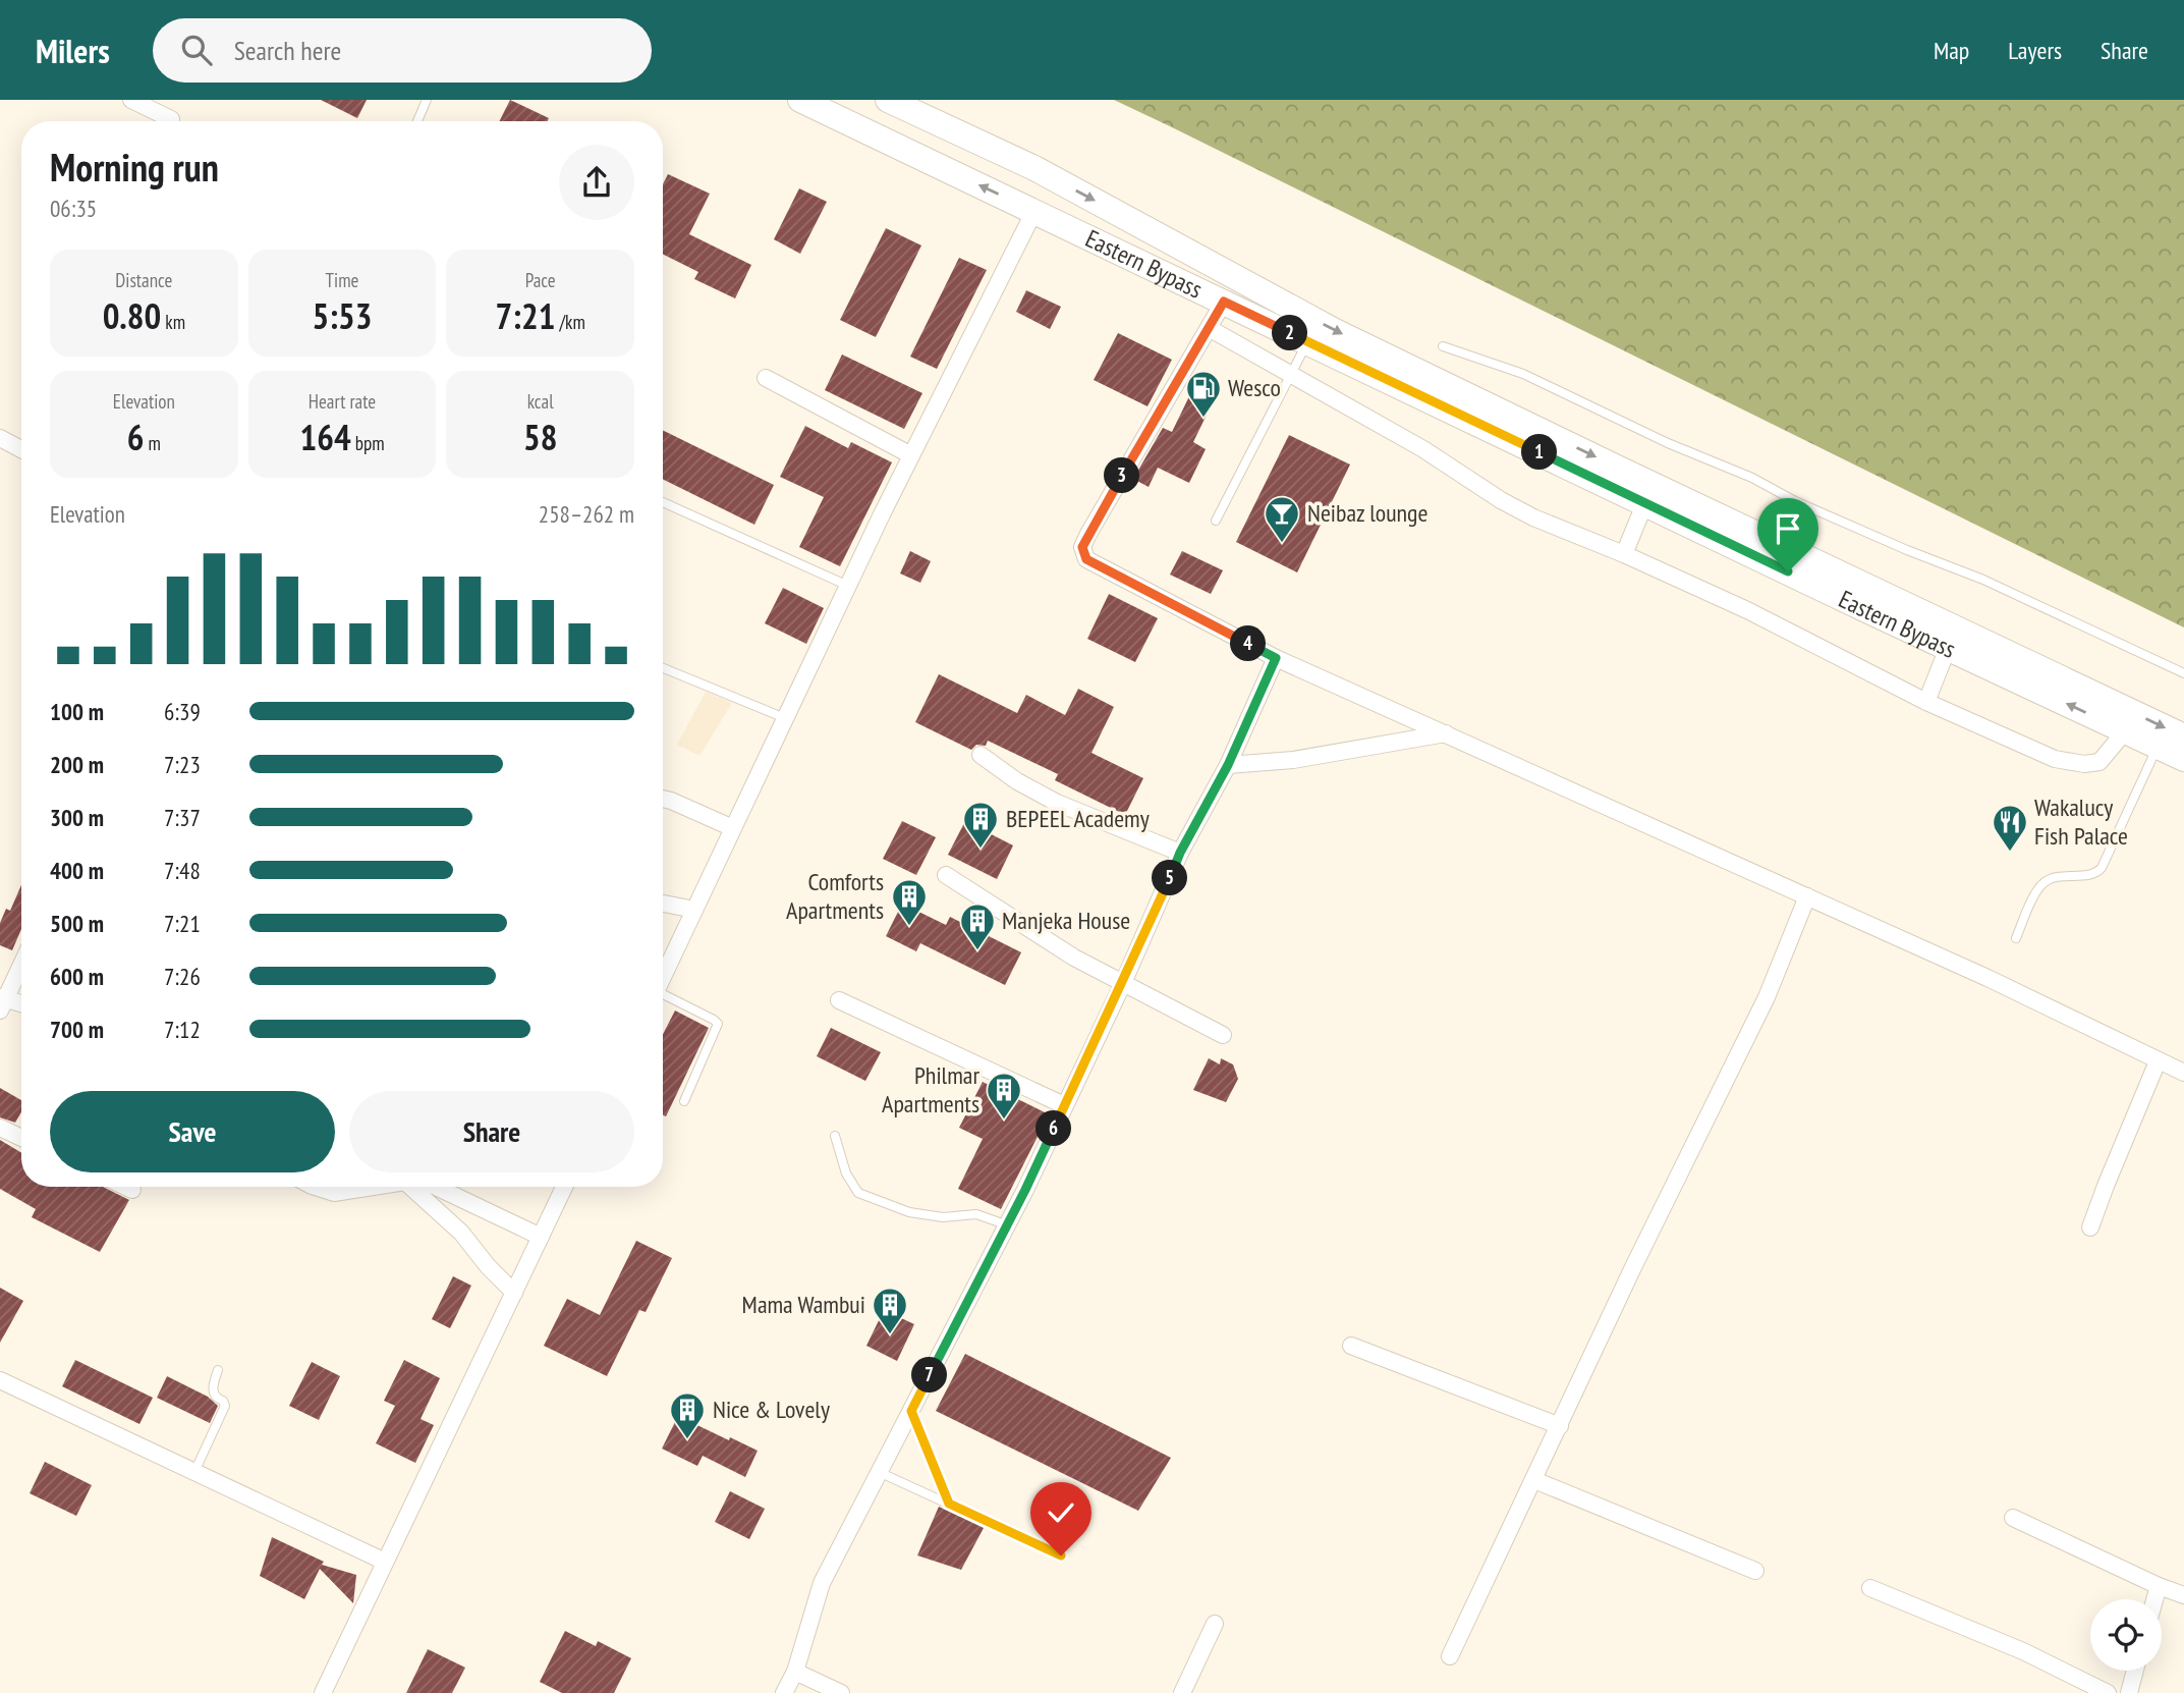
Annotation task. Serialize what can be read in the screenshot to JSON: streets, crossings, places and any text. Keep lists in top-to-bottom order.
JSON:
{
  "streets": {
    "main road": ["Eastern Bypass"]
  },
  "places": {
    "fuel station": ["Wesco"],
    "bar": ["Neibaz lounge"],
    "building": [
      "BEPEEL Academy",
      "Comforts Apartments",
      "Manjeka House",
      "Philmar Apartments",
      "Mama Wambui",
      "Nice & Lovely"
    ],
    "restaurant": ["Wakalucy Fish Palace"]
  },
  "page": {
    "header": "Milers",
    "search": "Search here",
    "nav": ["Map", "Layers", "Share"],
    "heading": ["Morning run", "06:35"],
    "stats": [
      ["Distance", "0.80 km"],
      ["Time", "5:53"],
      ["Pace", "7:21 /km"],
      ["Elevation", "6 m"],
      ["Heart rate", "164 bpm"],
      ["kcal", "58"]
    ],
    "pins": [
      "2",
      "1",
      "3",
      "4",
      "5",
      "6",
      "7"
    ],
    "chart": ["Elevation", "258–262 m"],
    "list": [
      {
        "name": "100 m",
        "note": "6:39"
      },
      {
        "name": "200 m",
        "note": "7:23"
      },
      {
        "name": "300 m",
        "note": "7:37"
      },
      {
        "name": "400 m",
        "note": "7:48"
      },
      {
        "name": "500 m",
        "note": "7:21"
      },
      {
        "name": "600 m",
        "note": "7:26"
      },
      {
        "name": "700 m",
        "note": "7:12"
      }
    ],
    "buttons": ["Save", "Share"]
  }
}
